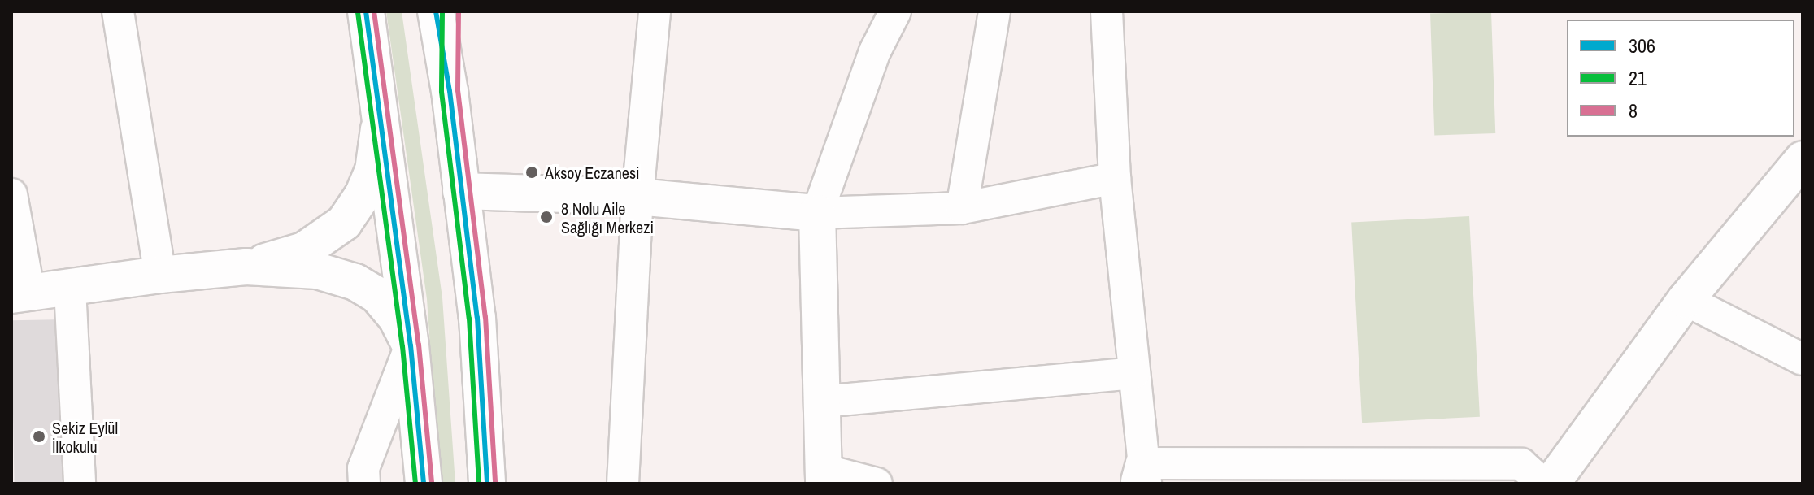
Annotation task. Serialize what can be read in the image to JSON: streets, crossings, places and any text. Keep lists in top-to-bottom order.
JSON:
{
  "places": ["Aksoy Eczanesi", "8 Nolu Aile Sağlığı Merkezi", "Sekiz Eylül İlkokulu"],
  "lines": ["transit line 306", "transit line 21", "transit line 8"],
  "legend": ["306", "21", "8"]
}
